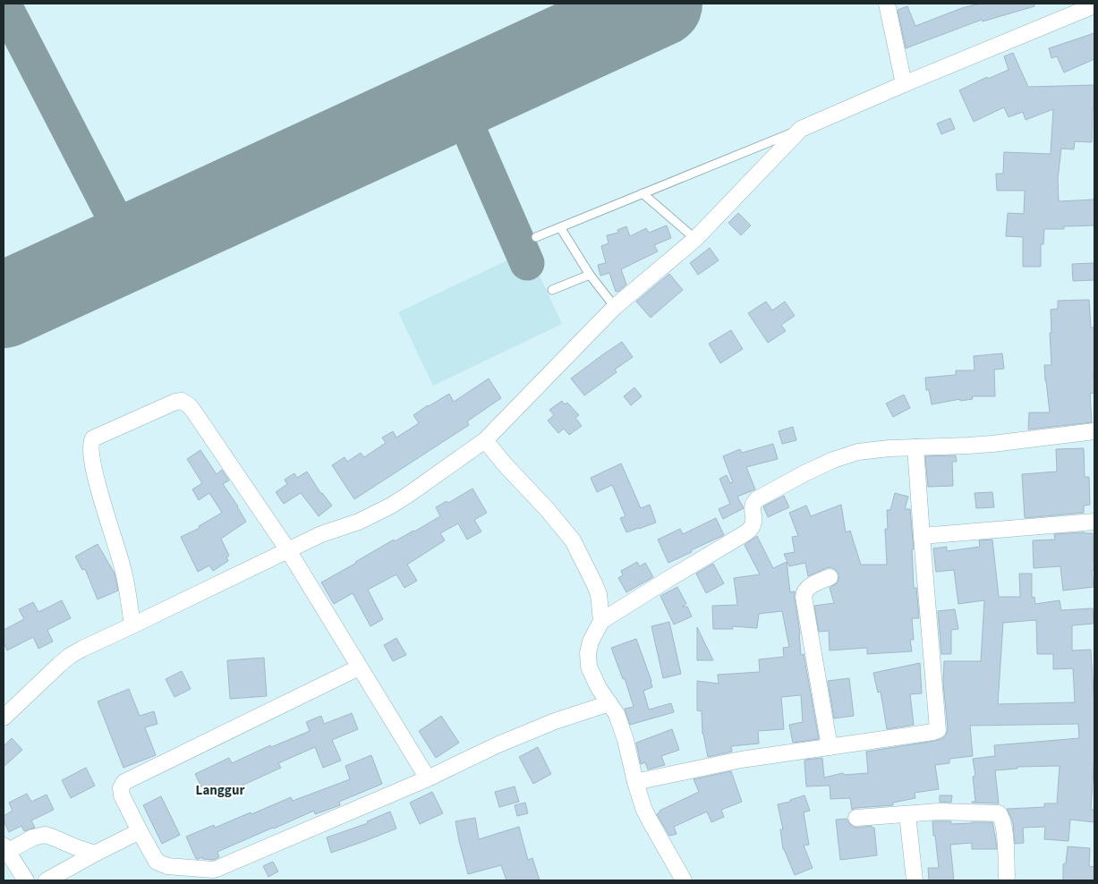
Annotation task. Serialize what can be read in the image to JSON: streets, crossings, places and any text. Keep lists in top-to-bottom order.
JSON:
{
  "districts": ["Langgur"]
}
